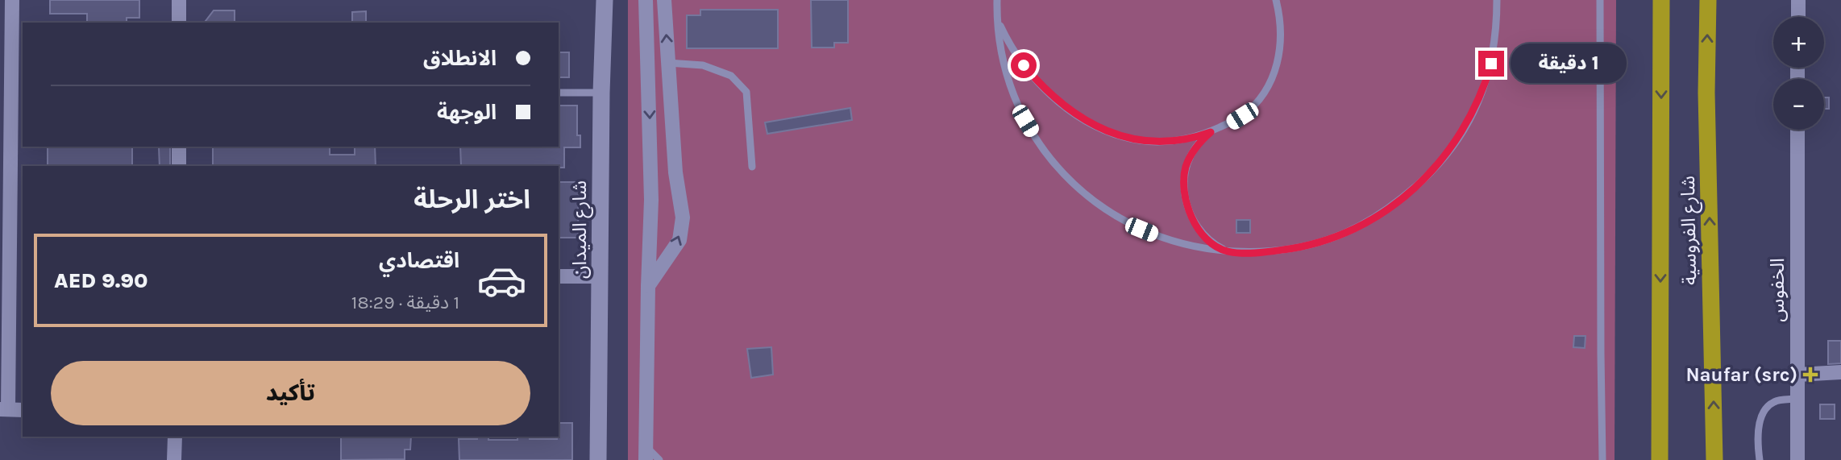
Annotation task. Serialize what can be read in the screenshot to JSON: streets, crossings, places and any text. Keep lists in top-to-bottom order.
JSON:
{
  "streets": {
    "highway": ["شارع الفروسية"],
    "street": ["شارع الميدان", "الخفوس"]
  },
  "places": {
    "health": ["Naufar (src)"]
  },
  "page": {
    "map_buttons": ["+", "−"],
    "banner": ["الانطلاق", "الوجهة"],
    "bubble": "1 دقيقة",
    "heading": "اختر الرحلة",
    "list": [
      {
        "name": "اقتصادي",
        "note": "1 دقيقة · 18:29",
        "value": "AED 9.90"
      }
    ],
    "buttons": "تأكيد"
  }
}
